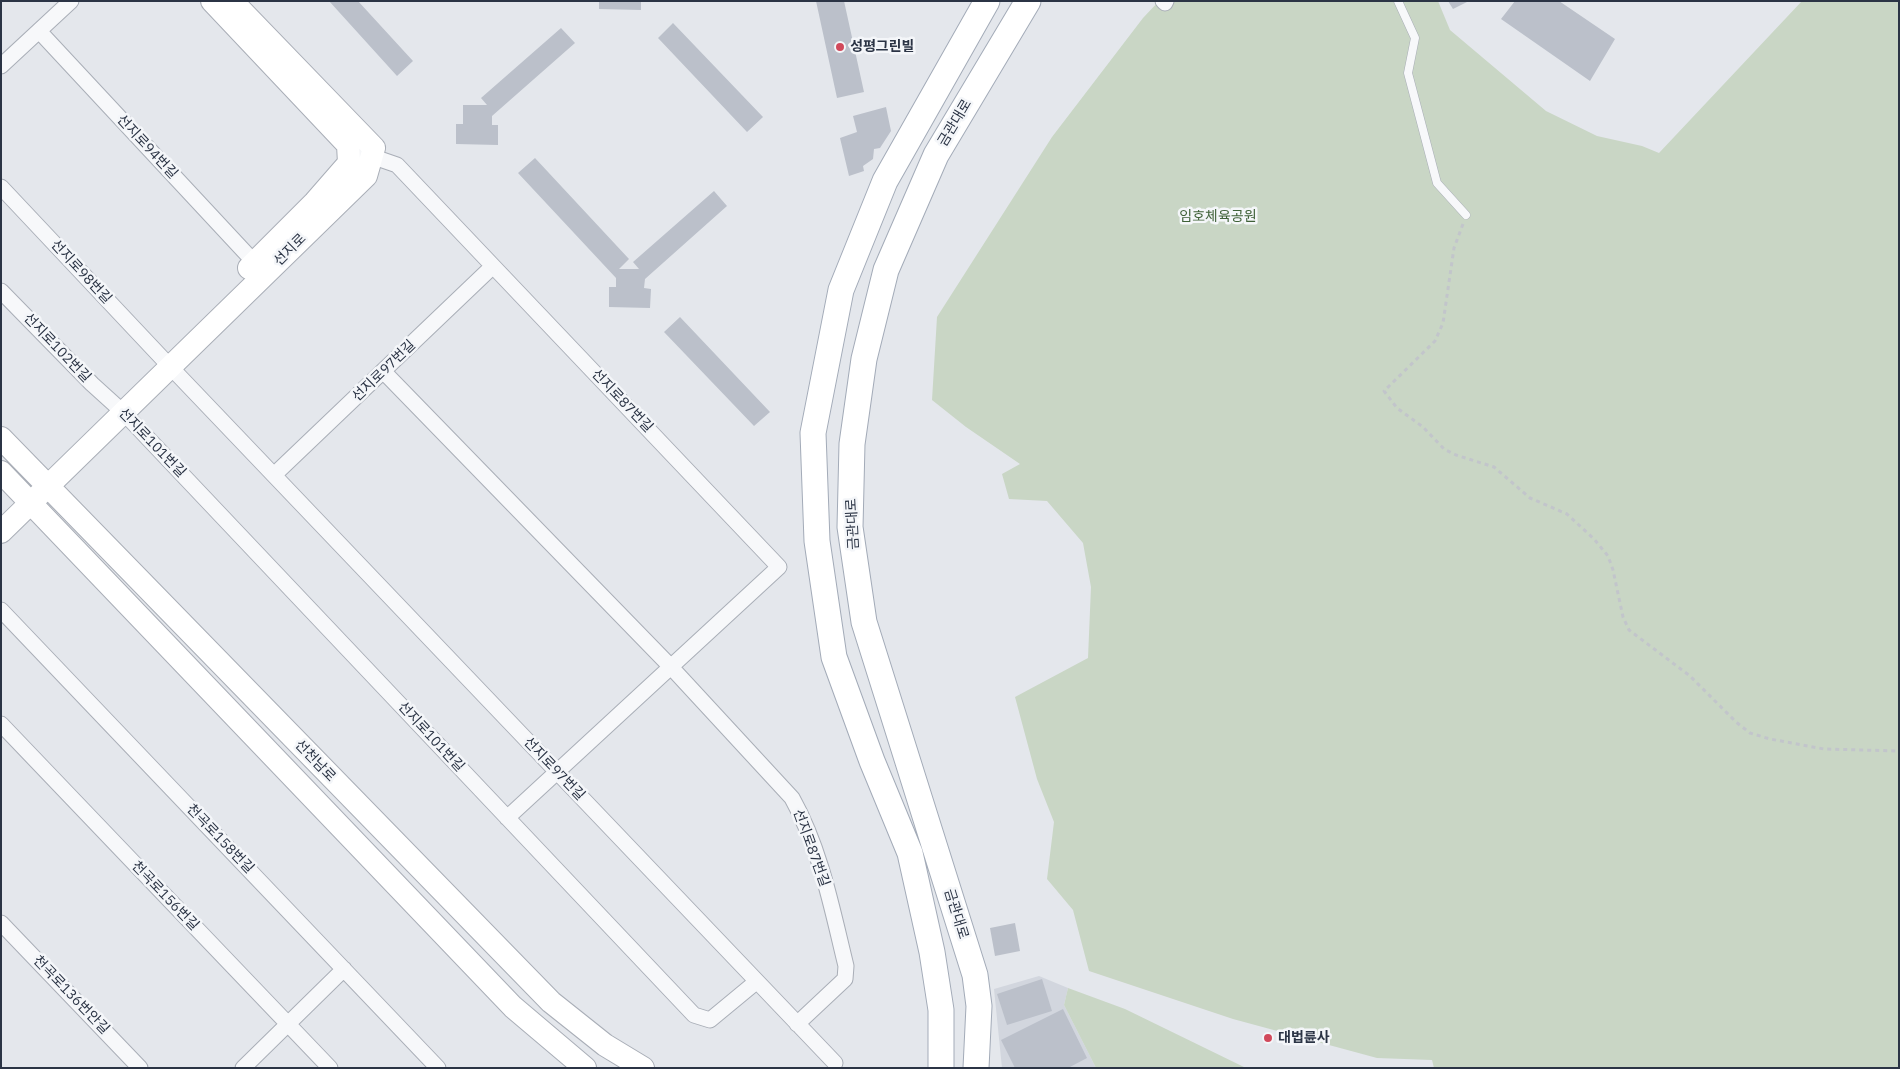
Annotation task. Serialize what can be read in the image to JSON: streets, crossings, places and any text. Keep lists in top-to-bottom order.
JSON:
{
  "streets": {
    "main road": ["금관대로", "선지로", "선천남로"],
    "street": [
      "선지로94번길",
      "선지로98번길",
      "선지로102번길",
      "선지로97번길",
      "선지로87번길",
      "선지로101번길",
      "천곡로158번길",
      "천곡로156번길",
      "천곡로136번안길"
    ]
  },
  "crossings": [
    ["선지로94번길", "선지로"],
    ["선지로", "선지로98번길"],
    ["선지로", "선지로102번길"],
    ["선지로", "선지로97번길"],
    ["선지로", "선지로87번길"],
    ["선지로", "선지로101번길"],
    ["선지로", "선천남로"],
    ["선지로98번길", "선지로97번길"],
    ["선지로102번길", "선지로101번길"],
    ["선지로97번길", "선지로87번길"],
    ["선지로97번길", "선지로101번길"],
    ["선지로87번길", "선지로101번길"]
  ],
  "parks": ["임호체육공원"],
  "places": ["성평그린빌", "대법륜사"]
}
